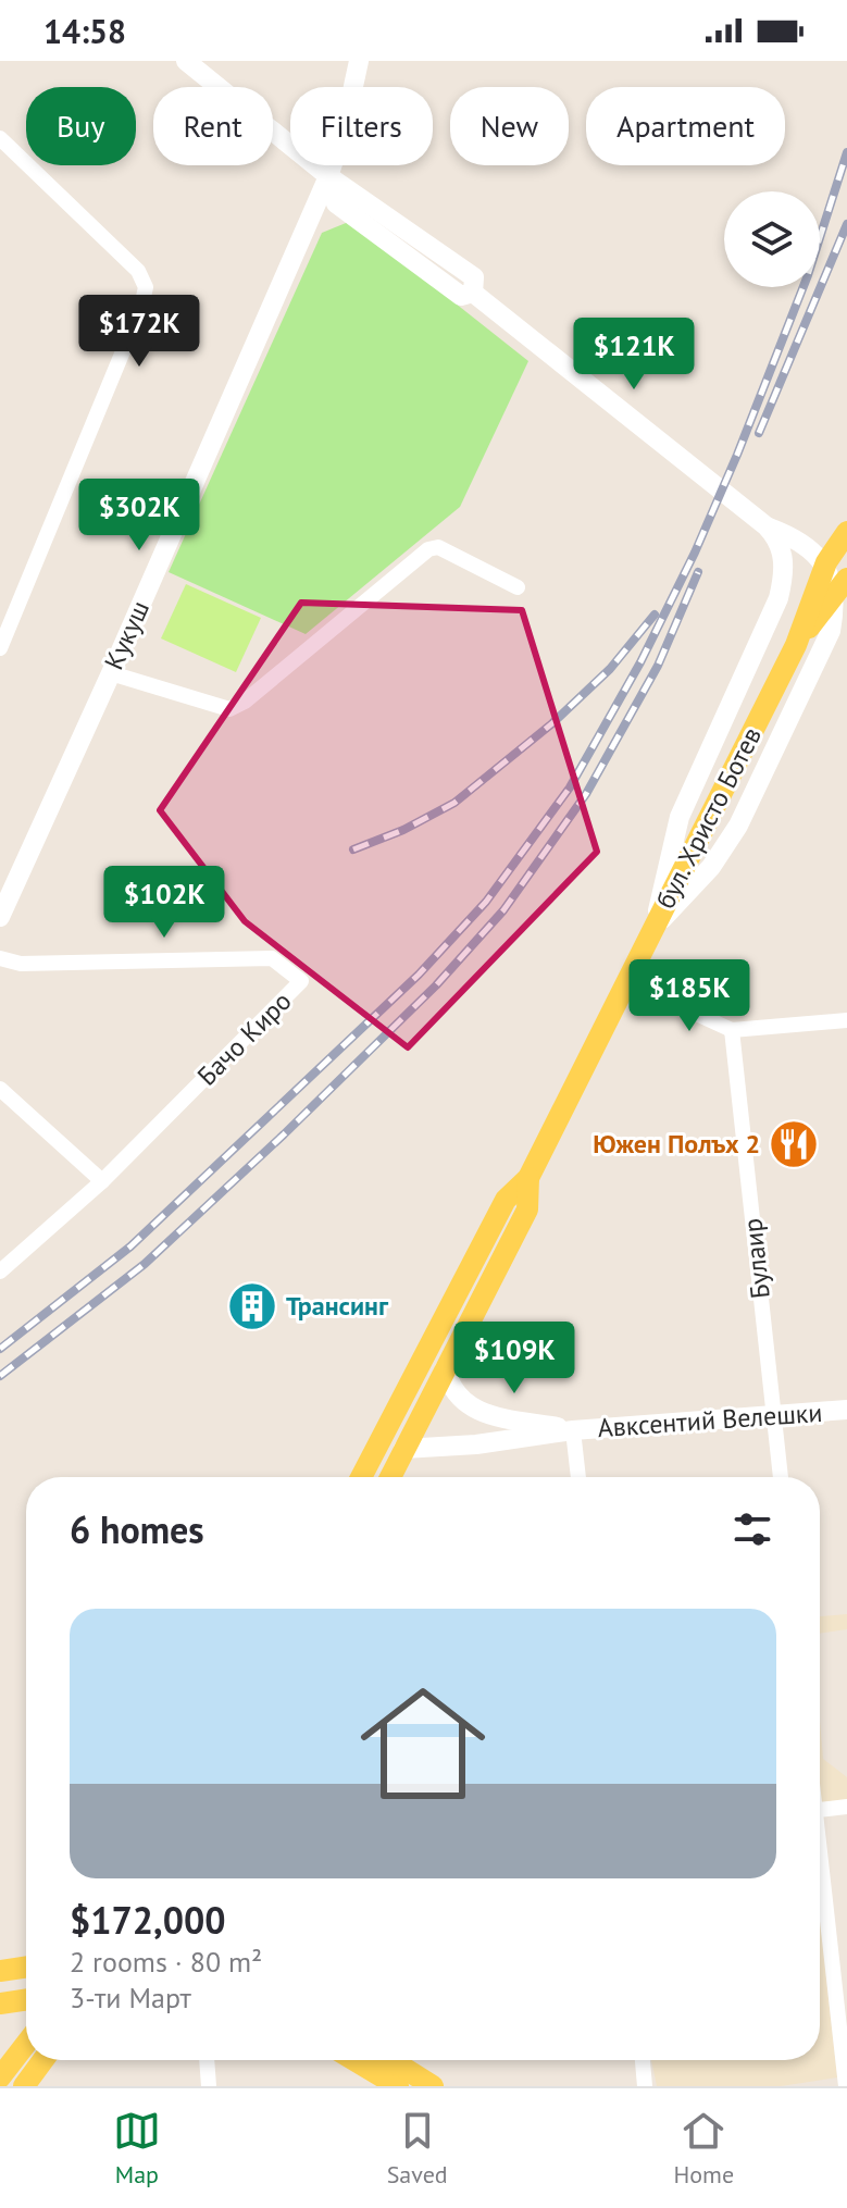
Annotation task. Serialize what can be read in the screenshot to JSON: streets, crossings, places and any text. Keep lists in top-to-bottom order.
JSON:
{
  "streets": {
    "main road": ["бул. Христо Ботев"],
    "street": [
      "Кукуш",
      "Бачо Киро",
      "Булаир",
      "Авксентий Велешки"
    ]
  },
  "crossings": [
    ["бул. Христо Ботев", "Авксентий Велешки"],
    ["Булаир", "Авксентий Велешки"]
  ],
  "places": {
    "restaurant": ["Южен Полъх 2"],
    "building": ["Трансинг"]
  },
  "page": {
    "status": "14:58",
    "chip": [
      "Buy",
      "Rent",
      "Filters",
      "New",
      "Apartment"
    ],
    "price": [
      "$172K",
      "$121K",
      "$302K",
      "$102K",
      "$185K",
      "$109K"
    ],
    "heading": "6 homes",
    "list": [
      {
        "name": "$172,000",
        "note": "2 rooms · 80 m² · 3-ти Март"
      }
    ],
    "tabs": ["Map", "Saved", "Home"]
  }
}
